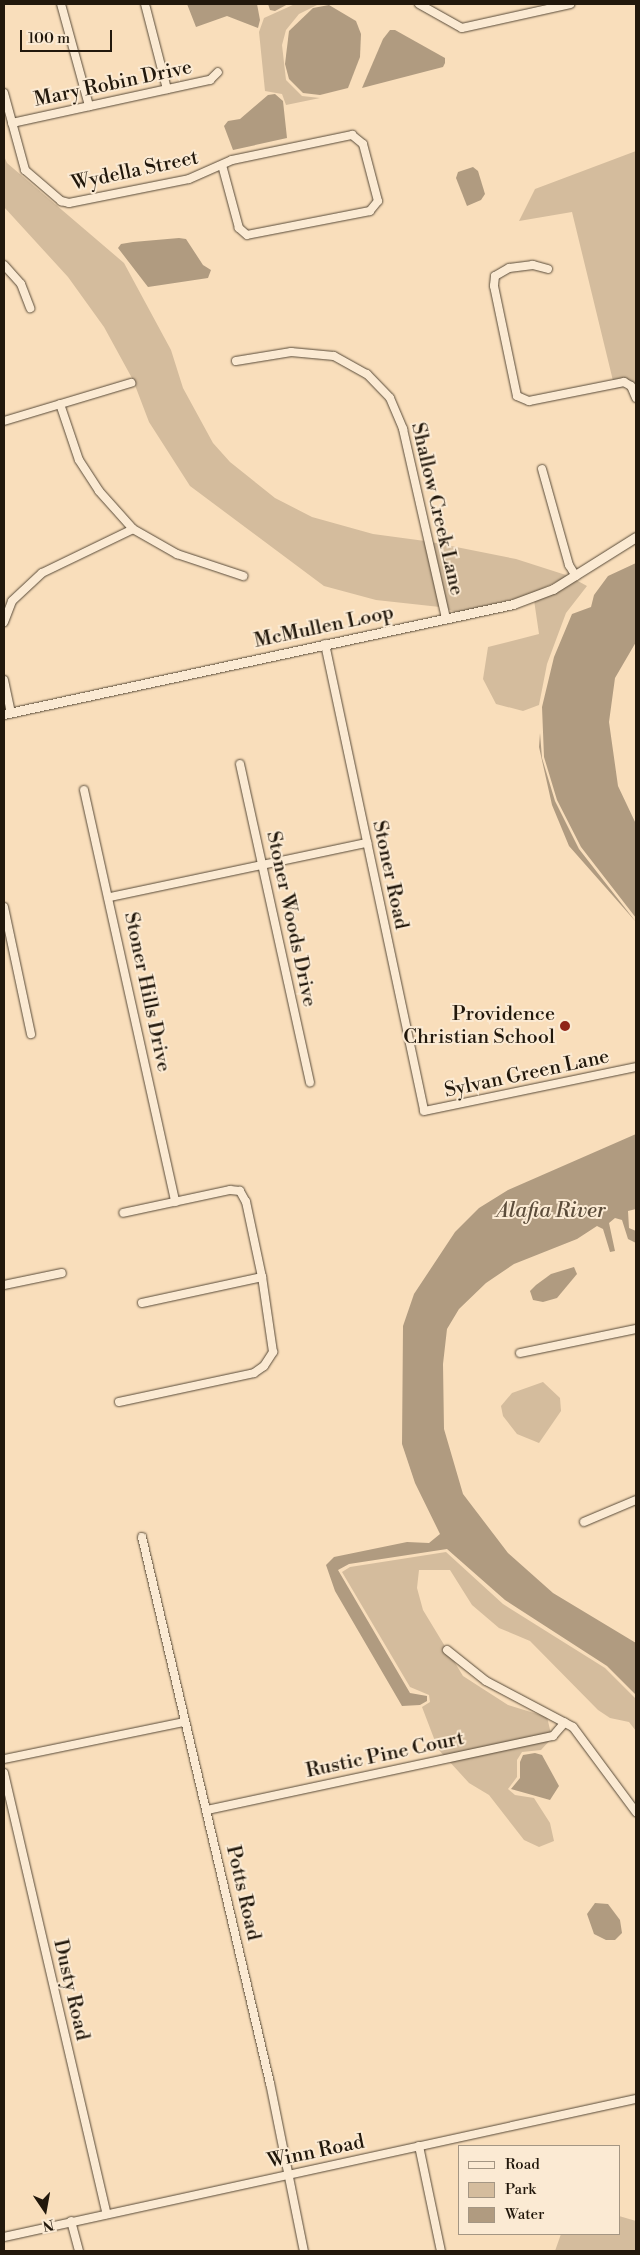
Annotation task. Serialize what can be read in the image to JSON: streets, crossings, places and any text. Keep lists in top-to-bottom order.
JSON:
{
  "streets": {
    "street": [
      "Mary Robin Drive",
      "Wydella Street",
      "Shallow Creek Lane",
      "McMullen Loop",
      "Stoner Road",
      "Stoner Woods Drive",
      "Stoner Hills Drive",
      "Sylvan Green Lane",
      "Rustic Pine Court",
      "Potts Road",
      "Dusty Road",
      "Winn Road"
    ]
  },
  "crossings": [
    ["Mary Robin Drive", "Wydella Street"],
    ["Shallow Creek Lane", "McMullen Loop"],
    ["McMullen Loop", "Stoner Road"],
    ["Stoner Road", "Sylvan Green Lane"],
    ["Rustic Pine Court", "Potts Road"],
    ["Potts Road", "Winn Road"],
    ["Dusty Road", "Winn Road"]
  ],
  "water": ["Alafia River"],
  "places": ["Providence Christian School"],
  "legend": ["Road", "Park", "Water"],
  "scale_bar": "100 m",
  "north": "bottom"
}
